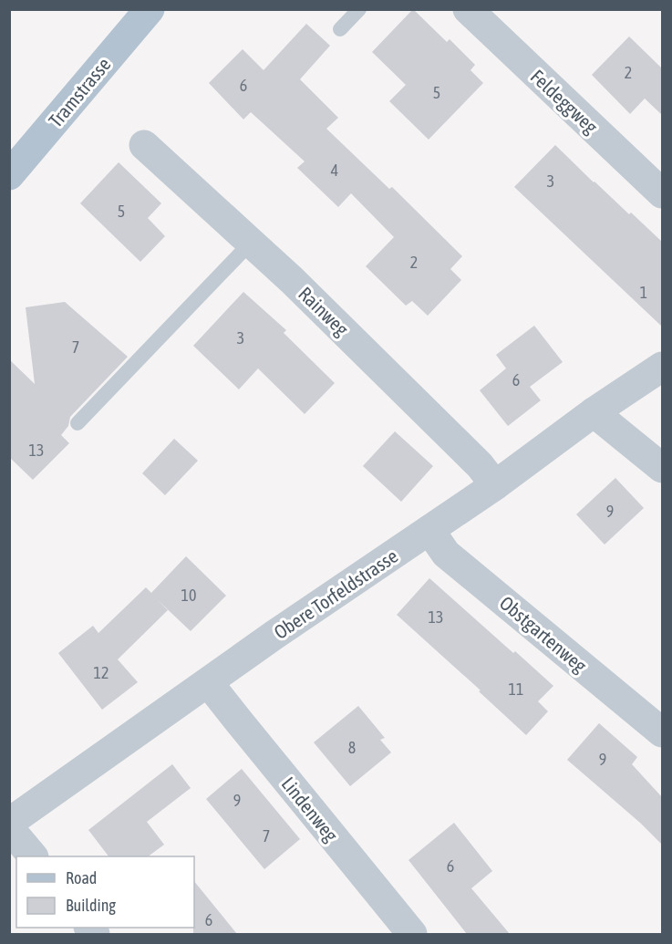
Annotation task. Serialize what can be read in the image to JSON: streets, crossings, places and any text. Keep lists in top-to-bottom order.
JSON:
{
  "streets": {
    "main road": ["Tramstrasse"],
    "street": [
      "Feldeggweg",
      "Rainweg",
      "Obere Torfeldstrasse",
      "Obstgartenweg",
      "Lindenweg"
    ]
  },
  "crossings": [
    ["Rainweg", "Obere Torfeldstrasse"],
    ["Obere Torfeldstrasse", "Obstgartenweg"],
    ["Obere Torfeldstrasse", "Lindenweg"]
  ],
  "house_numbers": [
    "2",
    "6",
    "5",
    "4",
    "3",
    "5",
    "2",
    "1",
    "3",
    "7",
    "6",
    "13",
    "9",
    "10",
    "13",
    "12",
    "11",
    "8",
    "9",
    "9",
    "7",
    "6",
    "6"
  ],
  "legend": ["Road", "Building"]
}
